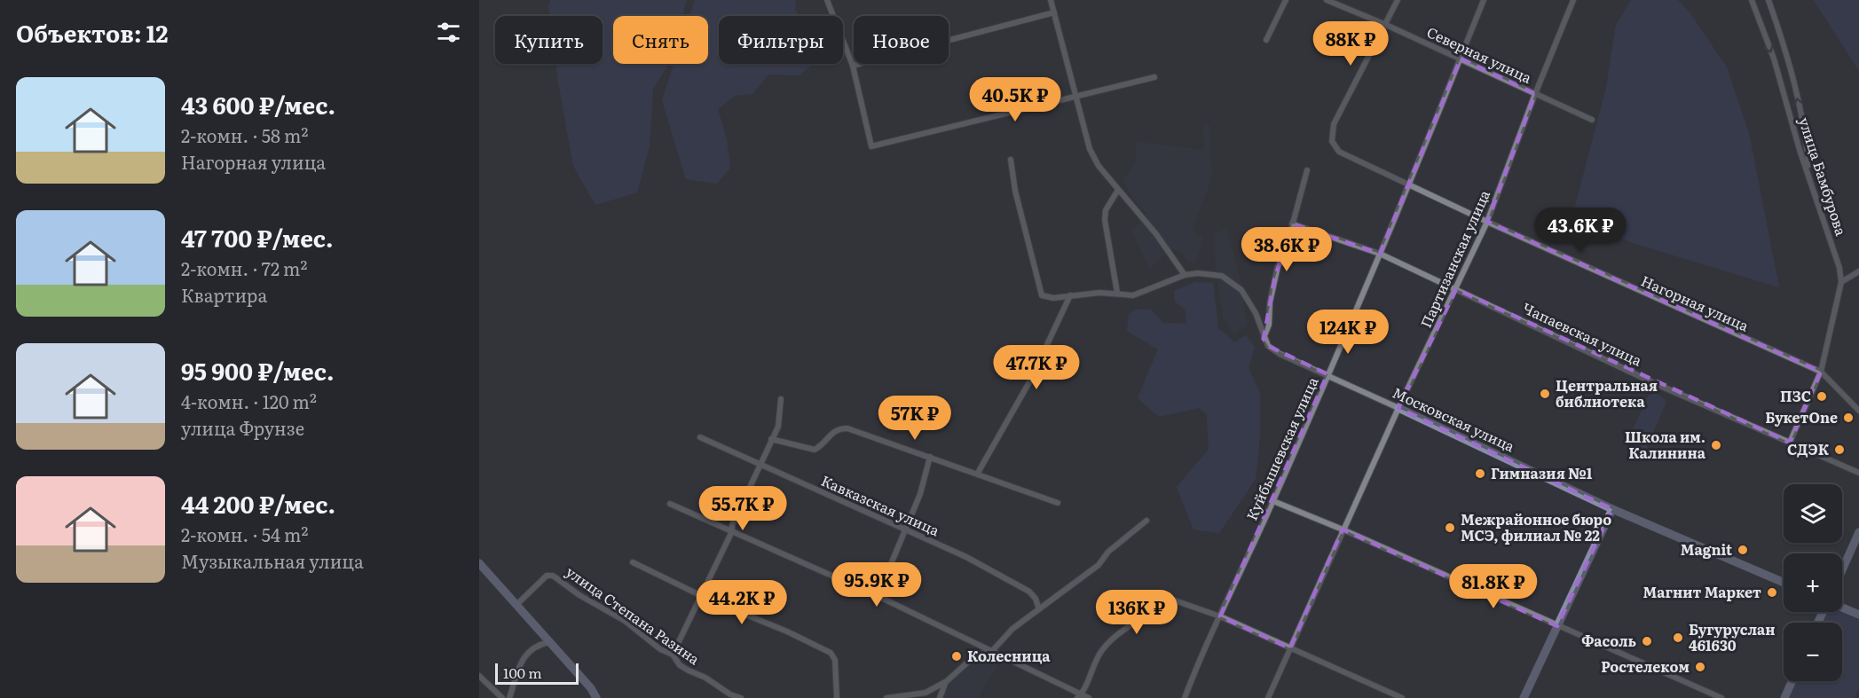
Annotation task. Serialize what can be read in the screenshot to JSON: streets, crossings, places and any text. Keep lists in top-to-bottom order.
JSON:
{
  "streets": {
    "street": [
      "Северная улица",
      "улица Бамбурова",
      "Партизанская улица",
      "Нагорная улица",
      "Чапаевская улица",
      "Московская улица",
      "Куйбышевская улица",
      "Кавказская улица",
      "улица Степана Разина"
    ]
  },
  "crossings": [
    ["Северная улица", "Партизанская улица"],
    ["Северная улица", "Нагорная улица"],
    ["Северная улица", "Куйбышевская улица"],
    ["улица Бамбурова", "Нагорная улица"],
    ["улица Бамбурова", "Чапаевская улица"],
    ["Партизанская улица", "Нагорная улица"],
    ["Партизанская улица", "Чапаевская улица"],
    ["Партизанская улица", "Московская улица"],
    ["Нагорная улица", "Куйбышевская улица"],
    ["Чапаевская улица", "Куйбышевская улица"],
    ["Московская улица", "Куйбышевская улица"]
  ],
  "places": [
    "Центральная библиотека",
    "ПЗС",
    "БукетOne",
    "Школа им. Калинина",
    "СДЭК",
    "Гимназия №1",
    "Межрайонное бюро МСЭ, филиал № 22",
    "Magnit",
    "Магнит Маркет",
    "Бугуруслан 461630",
    "Фасоль",
    "Колесница",
    "Ростелеком"
  ],
  "scale_bar": "100 m",
  "page": {
    "heading": "Объектов: 12",
    "chip": [
      "Купить",
      "Снять",
      "Фильтры",
      "Новое"
    ],
    "price": [
      "88K ₽",
      "40.5K ₽",
      "43.6K ₽",
      "38.6K ₽",
      "124K ₽",
      "47.7K ₽",
      "57K ₽",
      "55.7K ₽",
      "95.9K ₽",
      "81.8K ₽",
      "44.2K ₽",
      "136K ₽"
    ],
    "list": [
      {
        "name": "43 600 ₽/мес.",
        "note": "2-комн. · 58 m² · Нагорная улица"
      },
      {
        "name": "47 700 ₽/мес.",
        "note": "2-комн. · 72 m² · Квартира"
      },
      {
        "name": "95 900 ₽/мес.",
        "note": "4-комн. · 120 m² · улица Фрунзе"
      },
      {
        "name": "44 200 ₽/мес.",
        "note": "2-комн. · 54 m² · Музыкальная улица"
      }
    ],
    "map_buttons": ["+", "−"],
    "scale": "100 m"
  }
}
